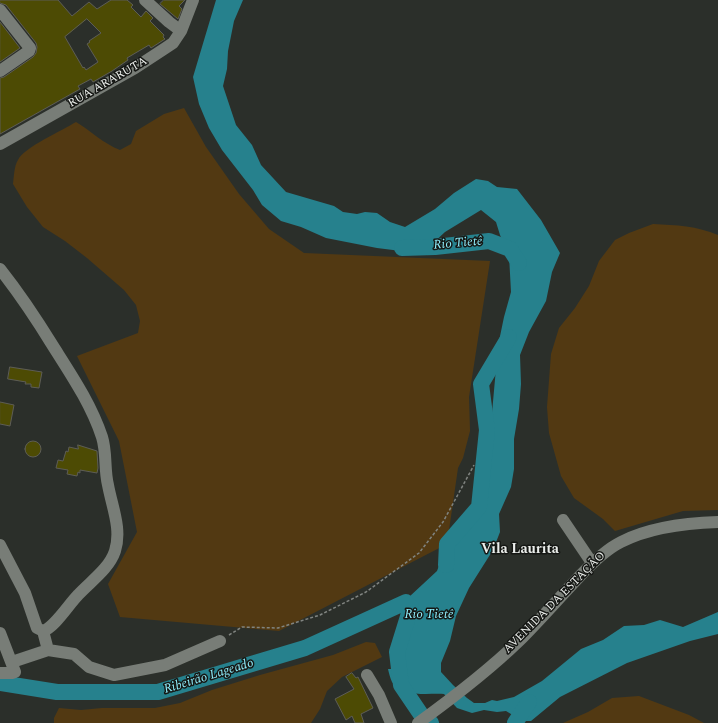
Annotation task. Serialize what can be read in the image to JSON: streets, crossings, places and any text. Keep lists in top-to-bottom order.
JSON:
{
  "streets": {
    "street": ["RUA ARARUTA", "AVENIDA DA ESTAÇÃO"]
  },
  "districts": ["Vila Laurita"],
  "water": ["Rio Tietê", "Ribeirão Lageado"]
}
